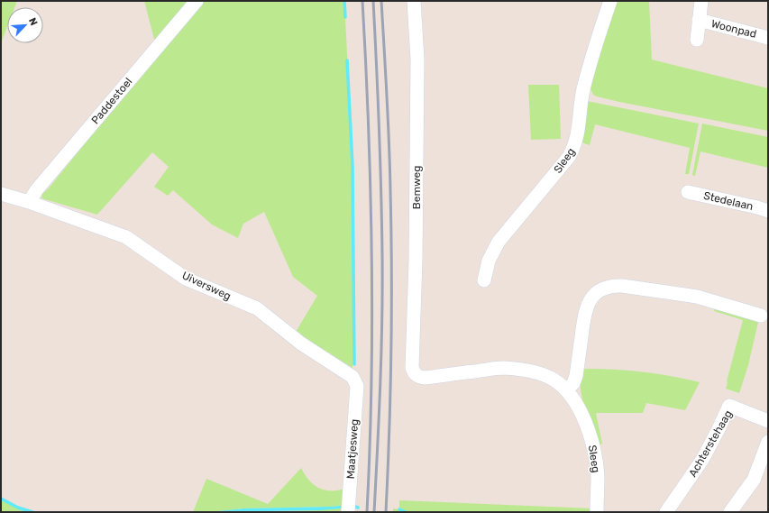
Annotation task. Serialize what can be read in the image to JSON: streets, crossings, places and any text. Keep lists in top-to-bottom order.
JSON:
{
  "streets": {
    "street": [
      "Woonpad",
      "Paddestoel",
      "Sleeg",
      "Bemweg",
      "Stedelaan",
      "Uiversweg",
      "Achterstehaag",
      "Maatjesweg"
    ]
  },
  "crossings": [
    ["Paddestoel", "Uiversweg"],
    ["Sleeg", "Bemweg"],
    ["Uiversweg", "Maatjesweg"]
  ],
  "north": "top right"
}
